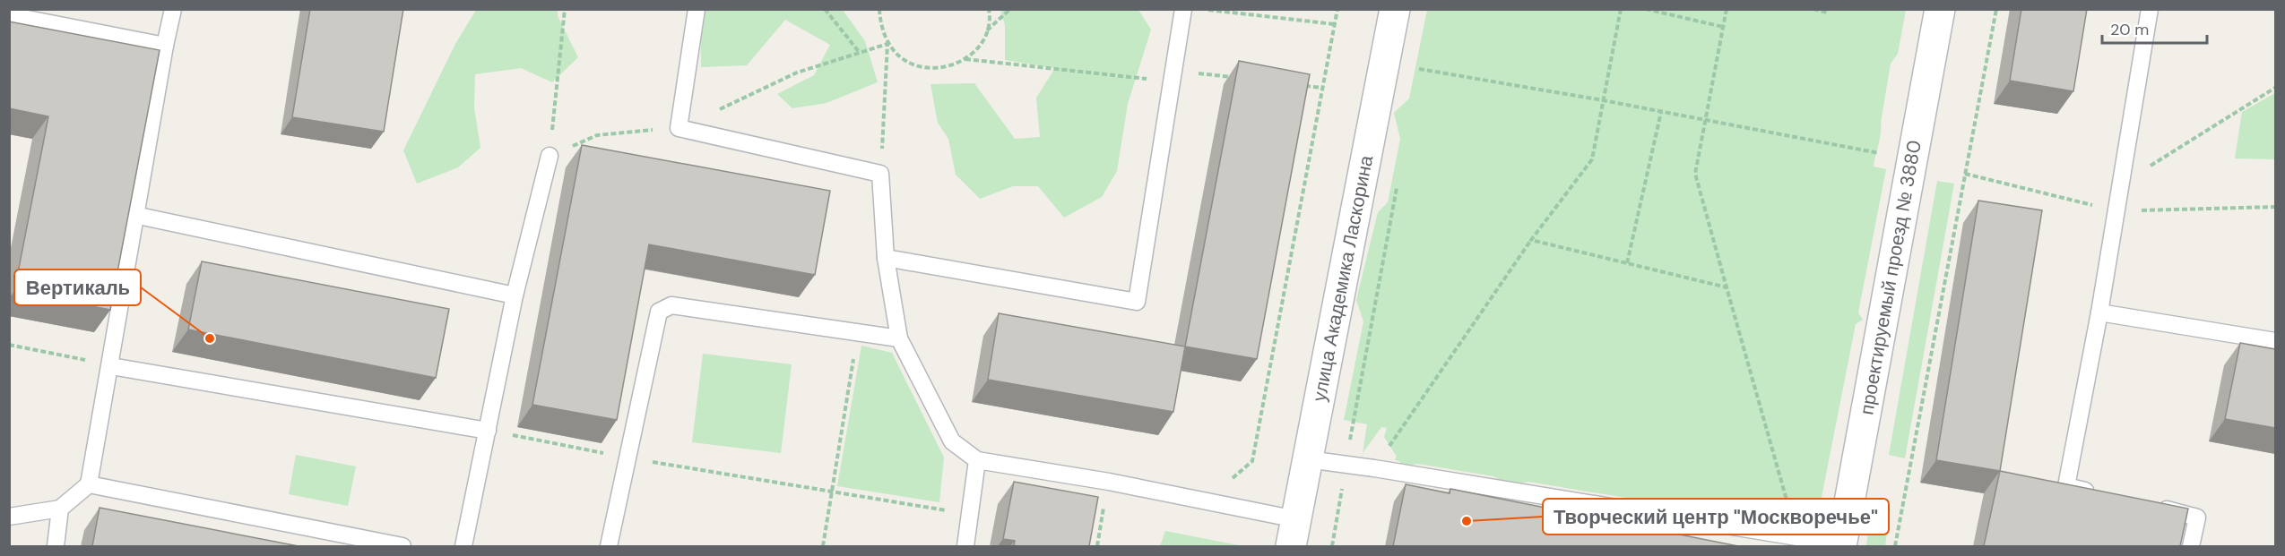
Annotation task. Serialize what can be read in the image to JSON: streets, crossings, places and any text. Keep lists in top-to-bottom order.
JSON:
{
  "streets": {
    "street": ["проектируемый проезд № 3880", "улица Академика Ласкорина"]
  },
  "places": ["Вертикаль", "Творческий центр \"Москворечье\""],
  "scale_bar": "20 m"
}
